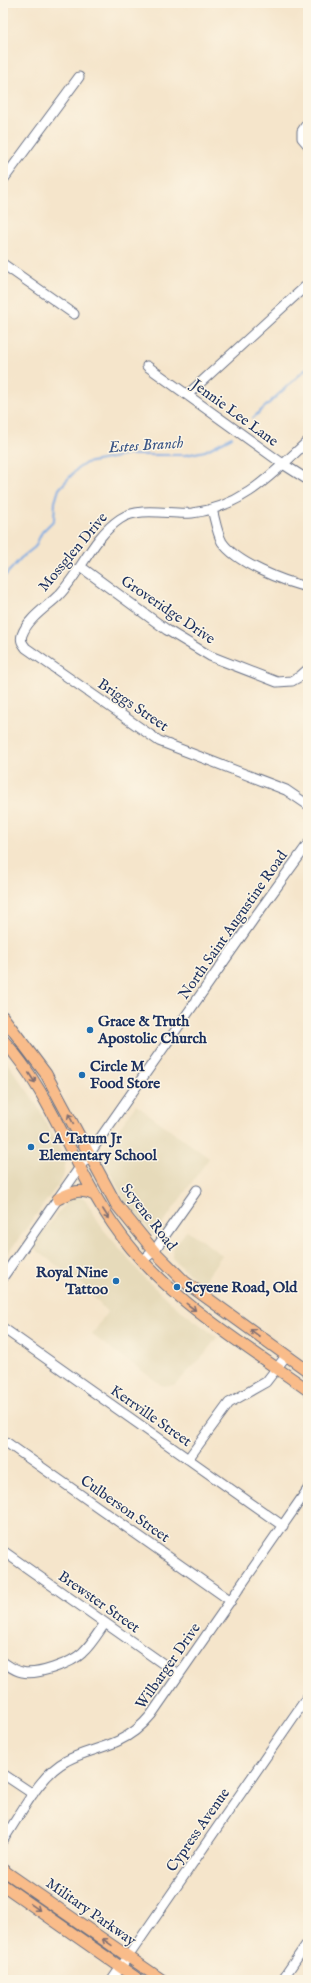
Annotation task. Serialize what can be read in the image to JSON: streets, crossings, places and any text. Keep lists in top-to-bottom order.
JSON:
{
  "streets": {
    "main road": ["Scyene Road", "Military Parkway"],
    "street": [
      "Jennie Lee Lane",
      "Mossglen Drive",
      "Groveridge Drive",
      "Briggs Street",
      "North Saint Augustine Road",
      "Kerrville Street",
      "Culberson Street",
      "Brewster Street",
      "Wilbarger Drive",
      "Cypress Avenue"
    ]
  },
  "crossings": [
    ["Jennie Lee Lane", "Mossglen Drive"],
    ["Mossglen Drive", "Groveridge Drive"],
    ["Mossglen Drive", "Briggs Street"],
    ["North Saint Augustine Road", "Scyene Road"],
    ["Kerrville Street", "Wilbarger Drive"],
    ["Culberson Street", "Wilbarger Drive"],
    ["Brewster Street", "Wilbarger Drive"],
    ["Cypress Avenue", "Military Parkway"]
  ],
  "water": ["Estes Branch"],
  "places": [
    "Grace & Truth Apostolic Church",
    "Circle M Food Store",
    "C A Tatum Jr Elementary School",
    "Royal Nine Tattoo",
    "Scyene Road, Old"
  ]
}
